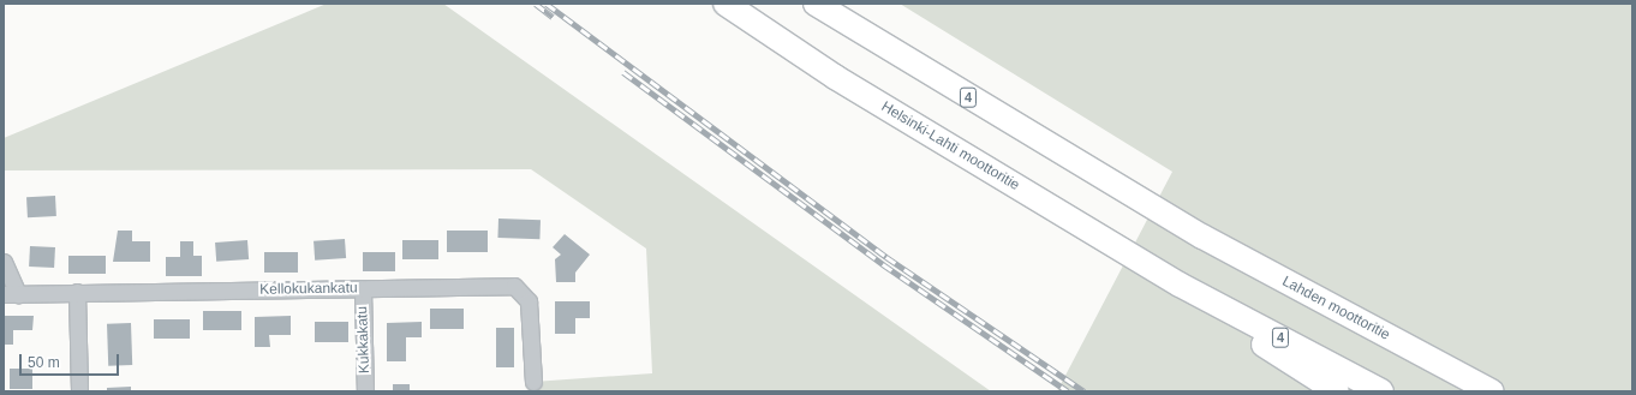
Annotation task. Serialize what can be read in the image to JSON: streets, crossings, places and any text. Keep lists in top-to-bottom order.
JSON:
{
  "streets": {
    "highway": ["4", "Helsinki-Lahti moottoritie", "Lahden moottoritie"],
    "street": ["Kellokukankatu", "Kukkakatu"]
  },
  "crossings": [
    ["4", "Helsinki-Lahti moottoritie"],
    ["Kellokukankatu", "Kukkakatu"]
  ],
  "scale_bar": "50 m"
}
